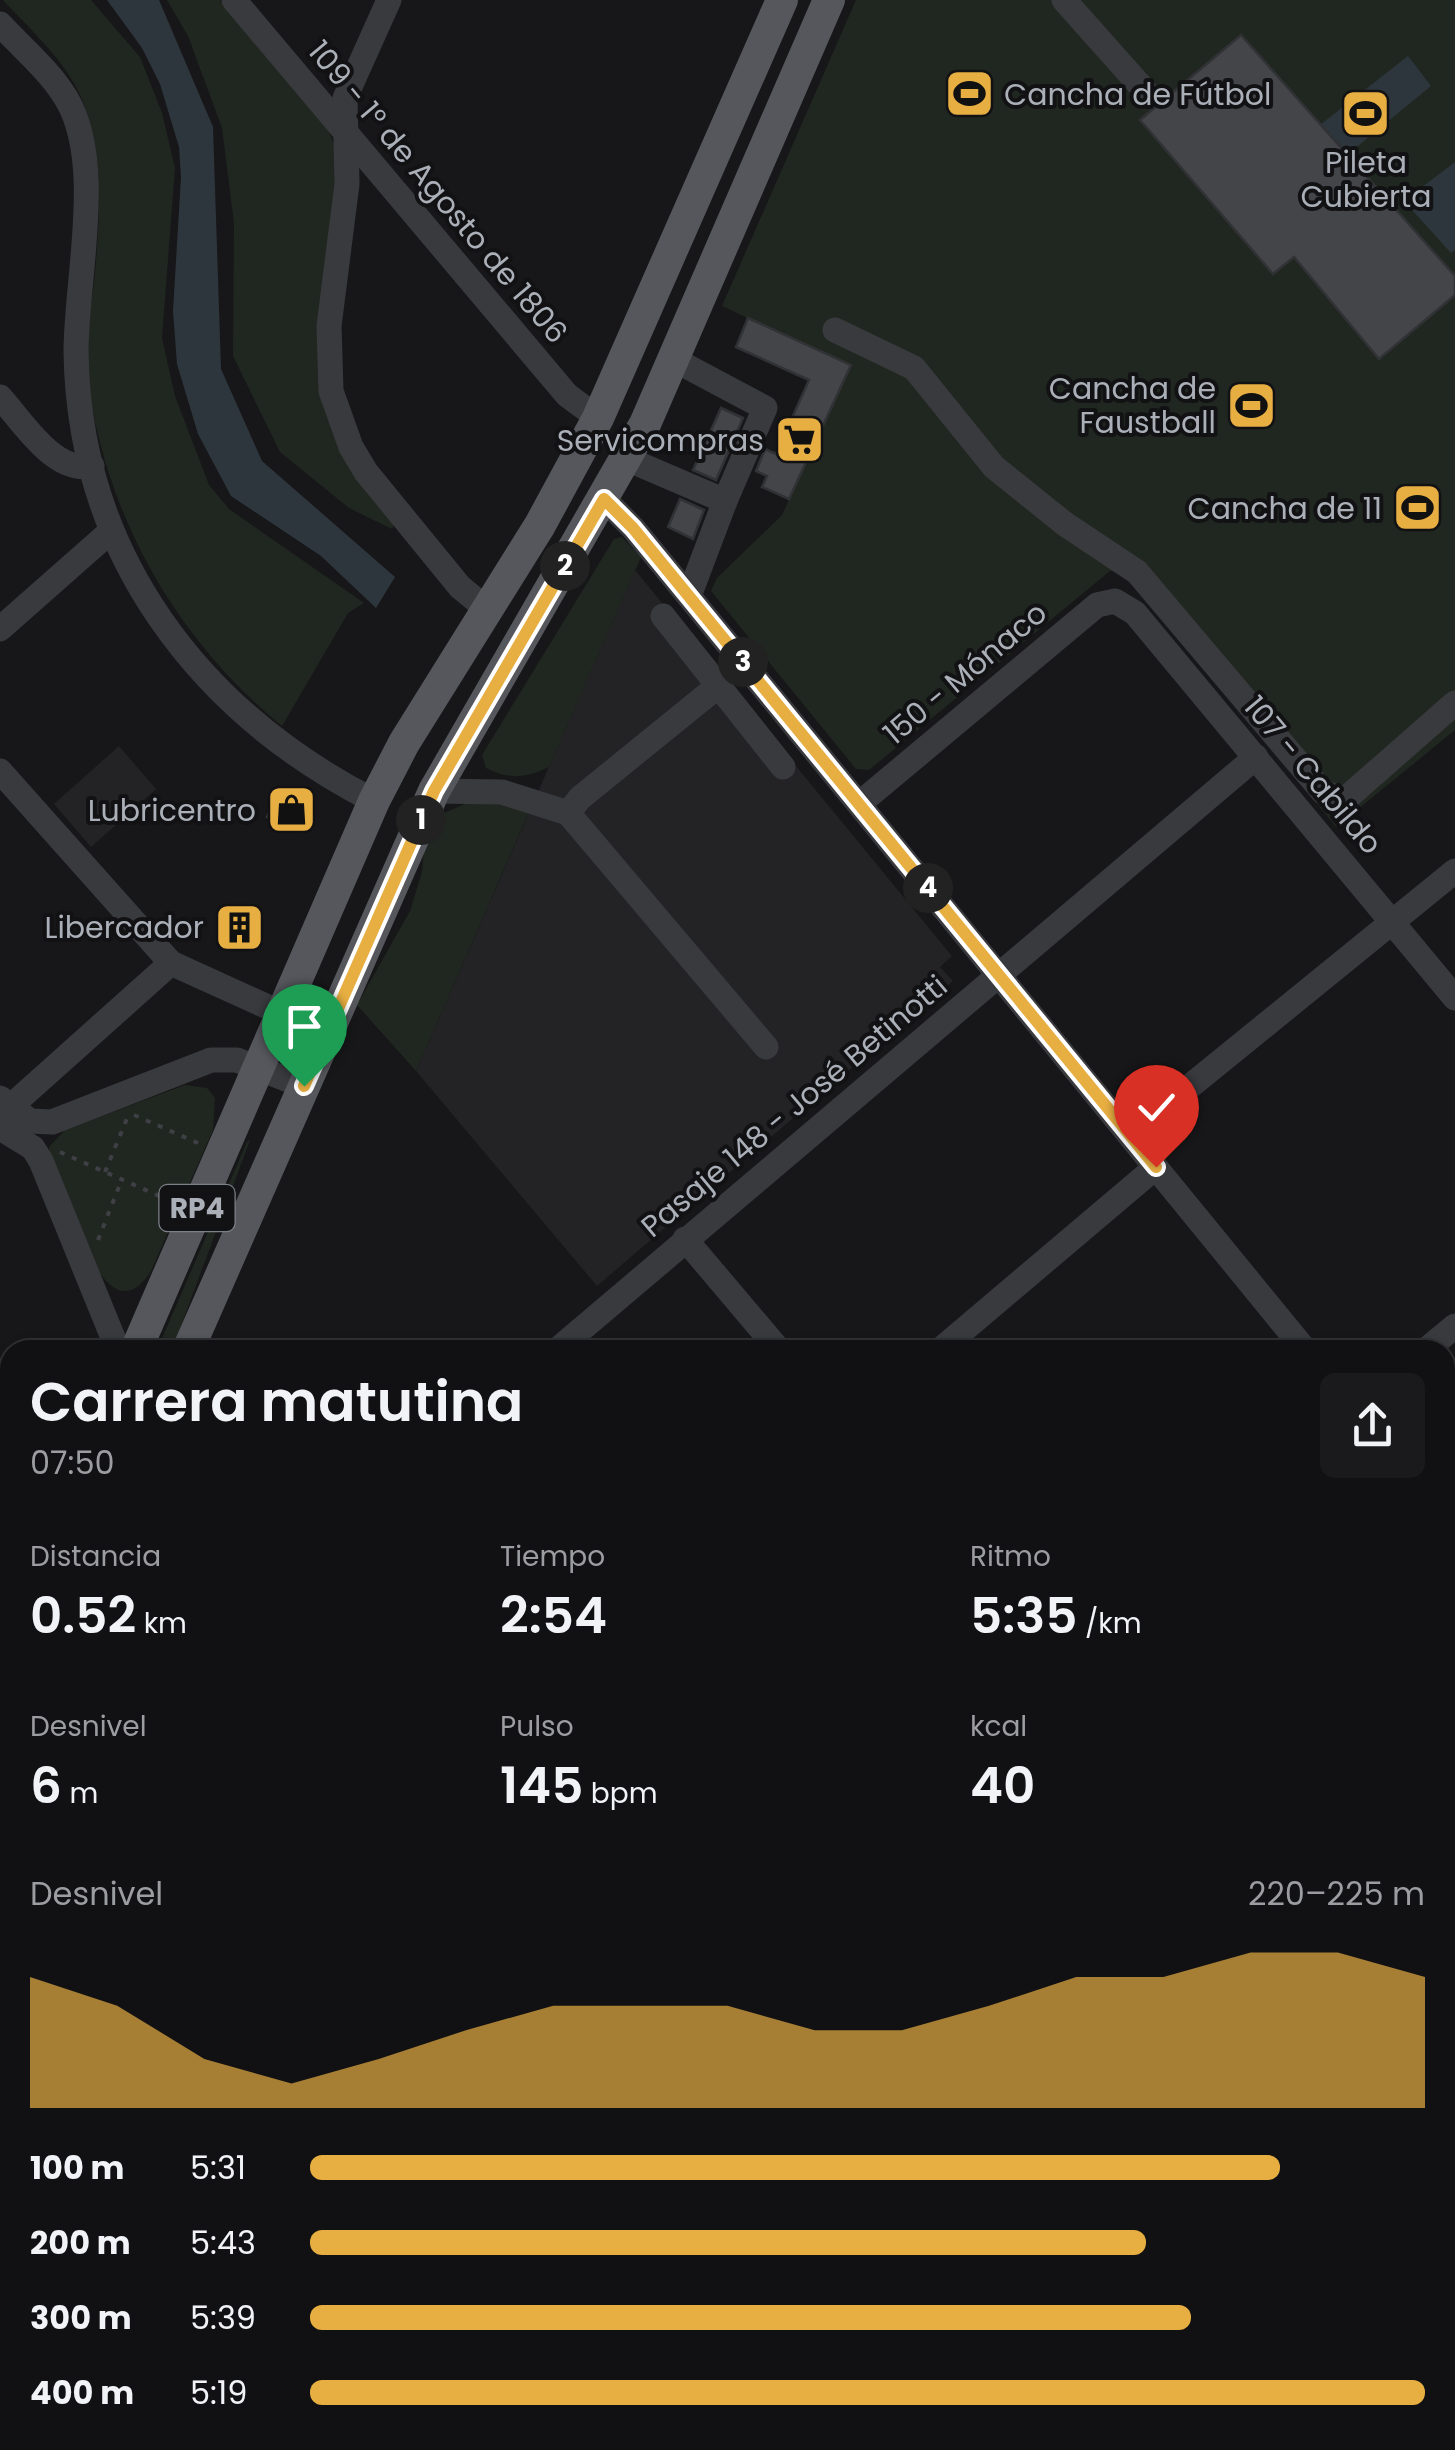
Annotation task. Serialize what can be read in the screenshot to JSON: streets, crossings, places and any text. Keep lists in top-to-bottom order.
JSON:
{
  "streets": {
    "main road": ["RP4"],
    "street": [
      "109 - 1° de Agosto de 1806",
      "150 - Mónaco",
      "107 - Cabildo",
      "Pasaje 148 - José Betinotti"
    ]
  },
  "crossings": [
    ["109 - 1° de Agosto de 1806", "RP4"],
    ["150 - Mónaco", "107 - Cabildo"],
    ["107 - Cabildo", "Pasaje 148 - José Betinotti"]
  ],
  "places": {
    "sports": [
      "Cancha de Fútbol",
      "Pileta Cubierta",
      "Cancha de Faustball",
      "Cancha de 11"
    ],
    "supermarket": ["Servicompras"],
    "shop": ["Lubricentro"],
    "building": ["Libercador"]
  },
  "page": {
    "pins": [
      "2",
      "3",
      "1",
      "4"
    ],
    "heading": ["Carrera matutina", "07:50"],
    "stats": [
      ["Distancia", "0.52 km"],
      ["Tiempo", "2:54"],
      ["Ritmo", "5:35 /km"],
      ["Desnivel", "6 m"],
      ["Pulso", "145 bpm"],
      ["kcal", "40"]
    ],
    "chart": ["Desnivel", "220–225 m"],
    "list": [
      {
        "name": "100 m",
        "note": "5:31"
      },
      {
        "name": "200 m",
        "note": "5:43"
      },
      {
        "name": "300 m",
        "note": "5:39"
      },
      {
        "name": "400 m",
        "note": "5:19"
      }
    ]
  }
}
